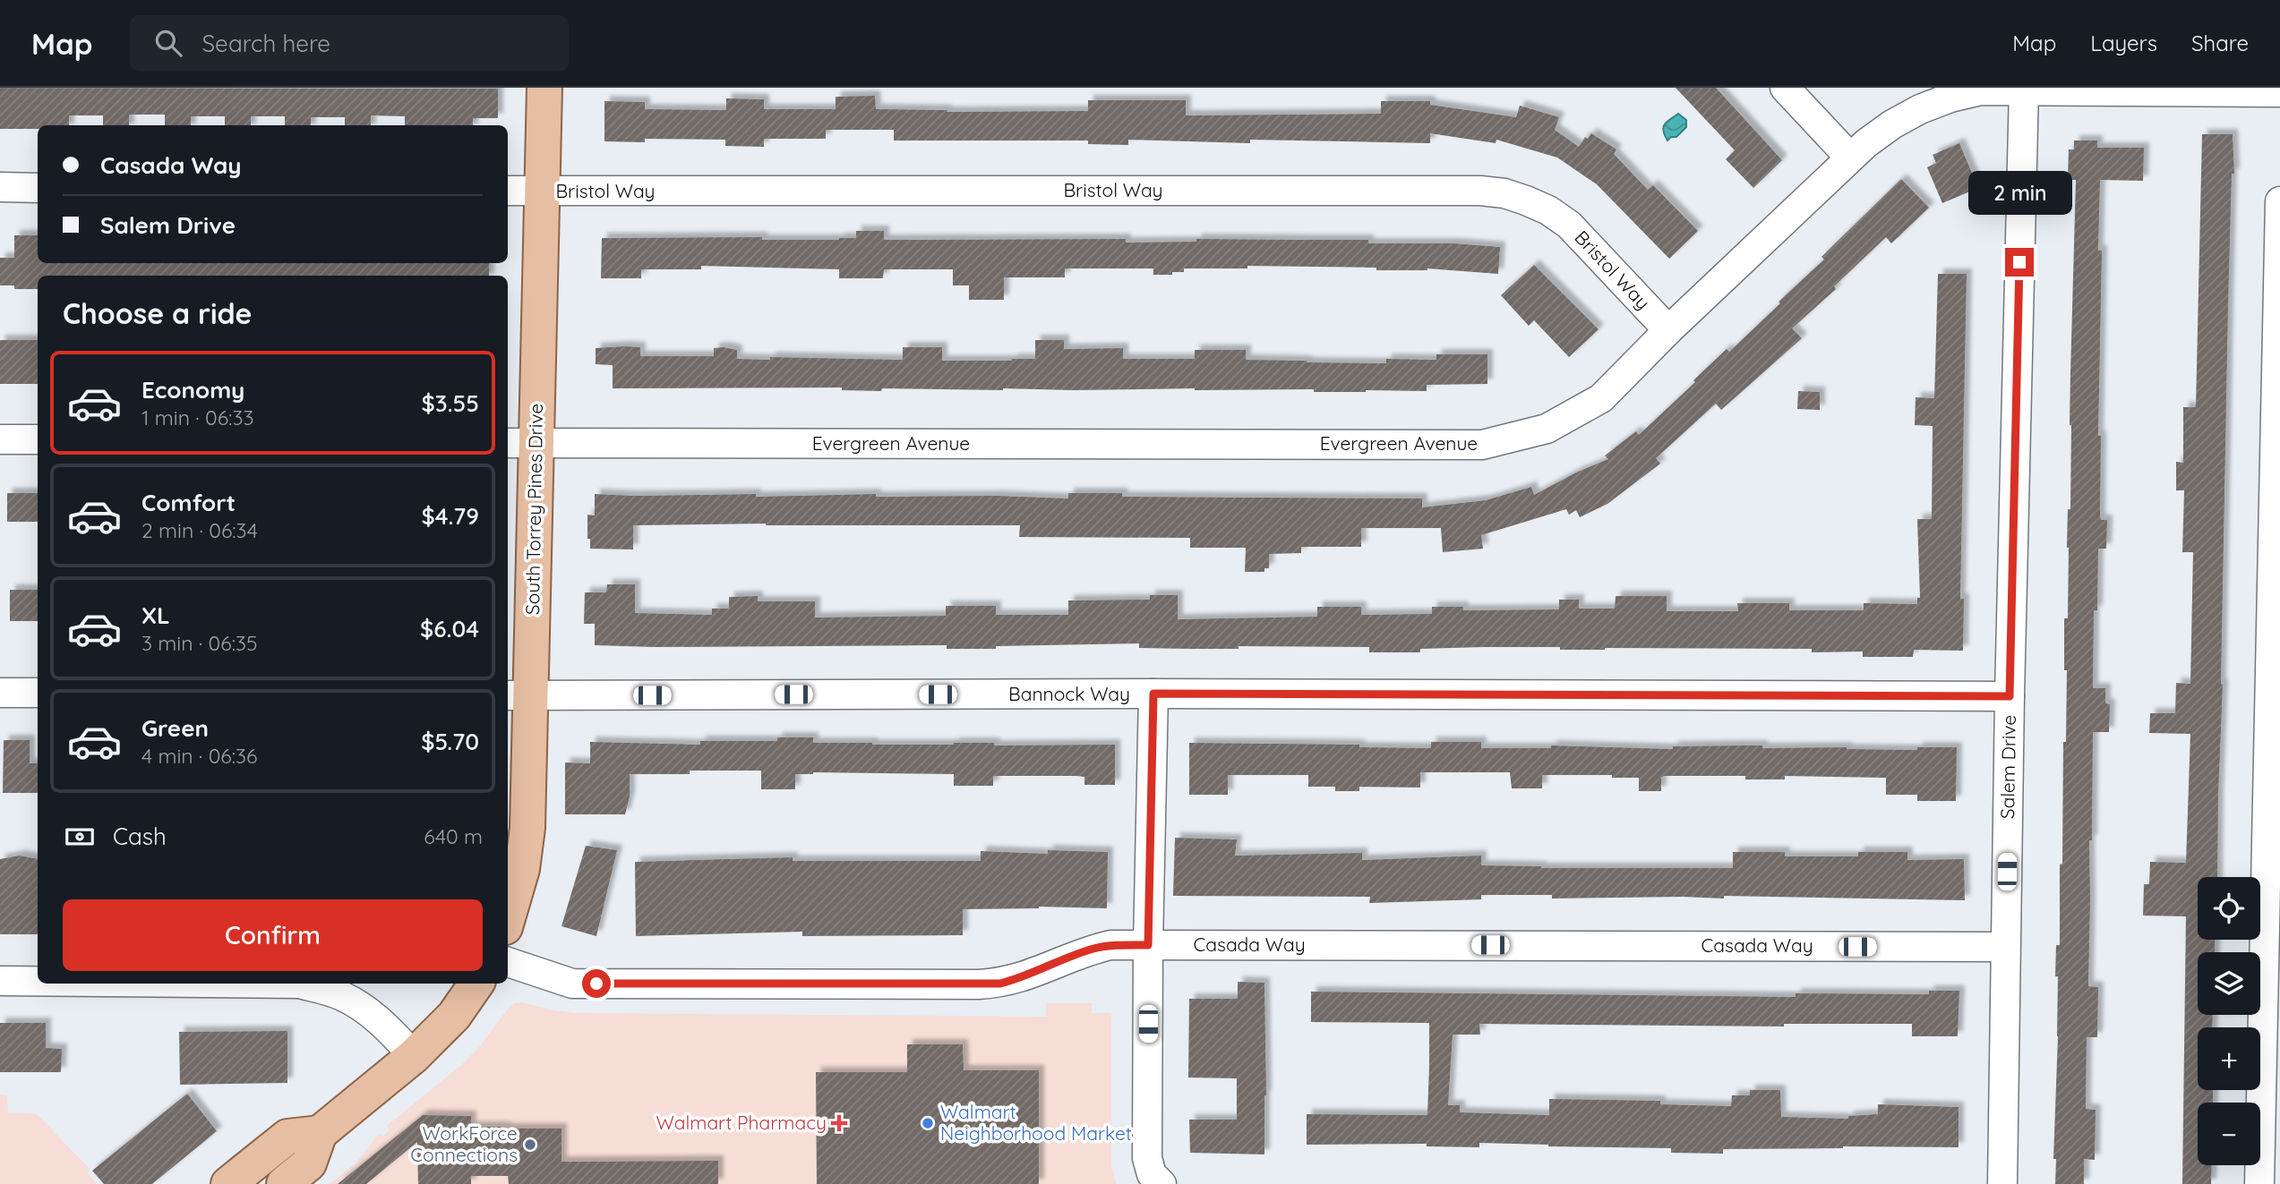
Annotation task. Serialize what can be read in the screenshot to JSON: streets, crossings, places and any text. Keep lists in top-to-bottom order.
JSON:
{
  "streets": {
    "main road": ["South Torrey Pines Drive"],
    "street": [
      "Bristol Way",
      "Evergreen Avenue",
      "Bannock Way",
      "Salem Drive",
      "Casada Way"
    ]
  },
  "crossings": [
    ["Bristol Way", "Evergreen Avenue"],
    ["Bristol Way", "South Torrey Pines Drive"],
    ["Evergreen Avenue", "South Torrey Pines Drive"],
    ["Evergreen Avenue", "Salem Drive"],
    ["South Torrey Pines Drive", "Bannock Way"],
    ["Bannock Way", "Salem Drive"],
    ["Salem Drive", "Casada Way"]
  ],
  "places": {
    "health": ["Walmart Pharmacy"],
    "other": ["Walmart Neighborhood Market", "WorkForce Connections"]
  },
  "page": {
    "header": "Map",
    "search": "Search here",
    "nav": ["Map", "Layers", "Share"],
    "banner": ["Casada Way", "Salem Drive"],
    "bubble": "2 min",
    "heading": "Choose a ride",
    "list": [
      {
        "name": "Economy",
        "note": "1 min · 06:33",
        "value": "$3.55"
      },
      {
        "name": "Comfort",
        "note": "2 min · 06:34",
        "value": "$4.79"
      },
      {
        "name": "XL",
        "note": "3 min · 06:35",
        "value": "$6.04"
      },
      {
        "name": "Green",
        "note": "4 min · 06:36",
        "value": "$5.70"
      }
    ],
    "pay": ["Cash", "640 m"],
    "map_buttons": ["+", "−"],
    "buttons": "Confirm"
  }
}
